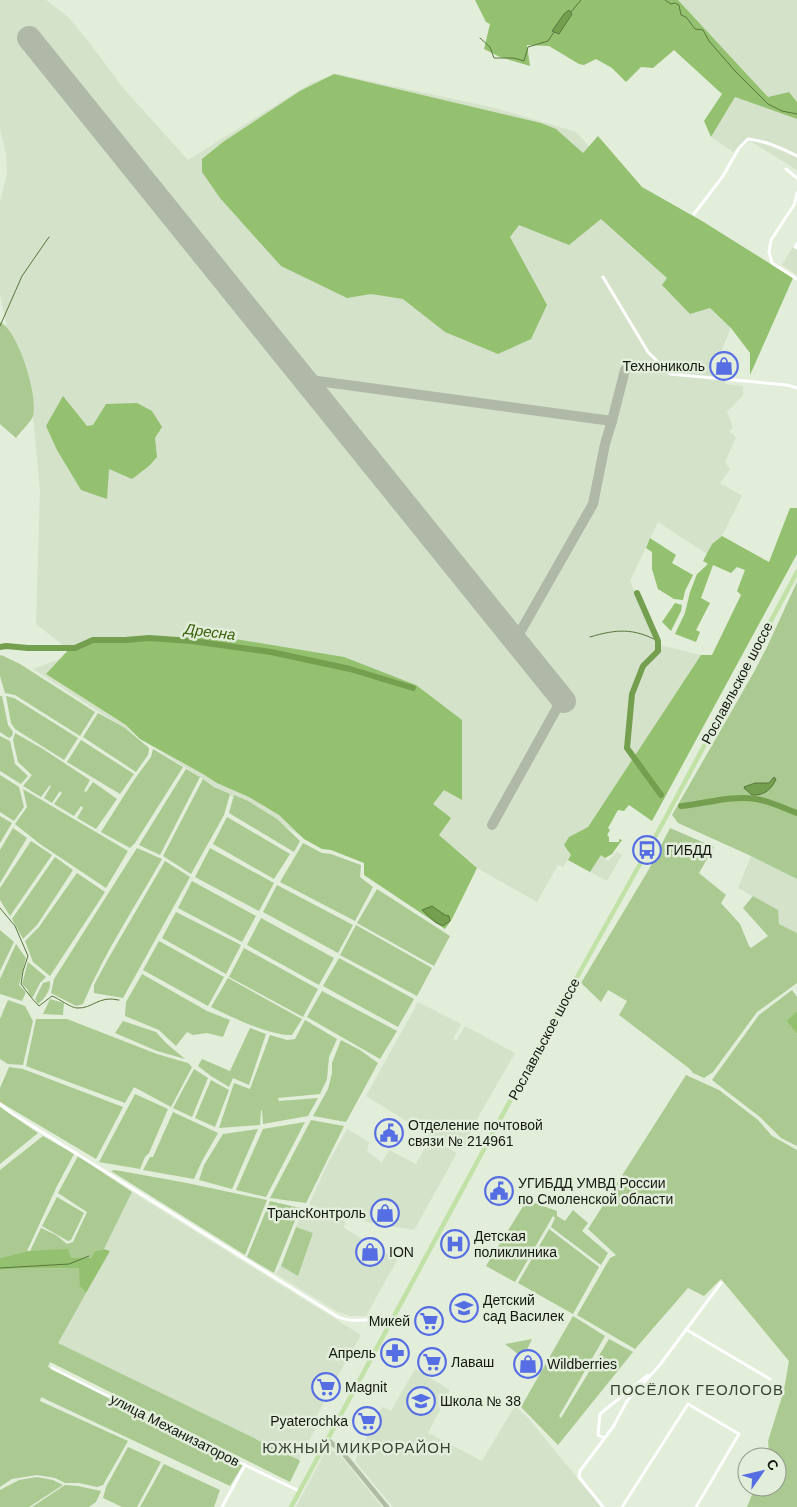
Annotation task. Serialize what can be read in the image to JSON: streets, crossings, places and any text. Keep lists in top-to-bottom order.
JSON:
{
  "streets": {
    "main road": ["Рославльское шоссе"],
    "street": ["улица Механизаторов"]
  },
  "crossings": [
    ["Рославльское шоссе", "улица Механизаторов"]
  ],
  "districts": ["ПОСЁЛОК ГЕОЛОГОВ", "ЮЖНЫЙ МИКРОРАЙОН"],
  "water": ["Дресна"],
  "places": {
    "shop": [
      "Технониколь",
      "ТрансКонтроль",
      "ION",
      "Wildberries"
    ],
    "bus stop": ["ГИБДД"],
    "public building": ["Отделение почтовой связи № 214961", "УГИБДД УМВД России по Смоленской области"],
    "hospital": ["Детская поликлиника"],
    "school or university": ["Детский сад Василек", "Школа № 38"],
    "supermarket": [
      "Микей",
      "Лаваш",
      "Magnit",
      "Pyaterochka"
    ],
    "pharmacy": ["Апрель"]
  },
  "north": "top right"
}
